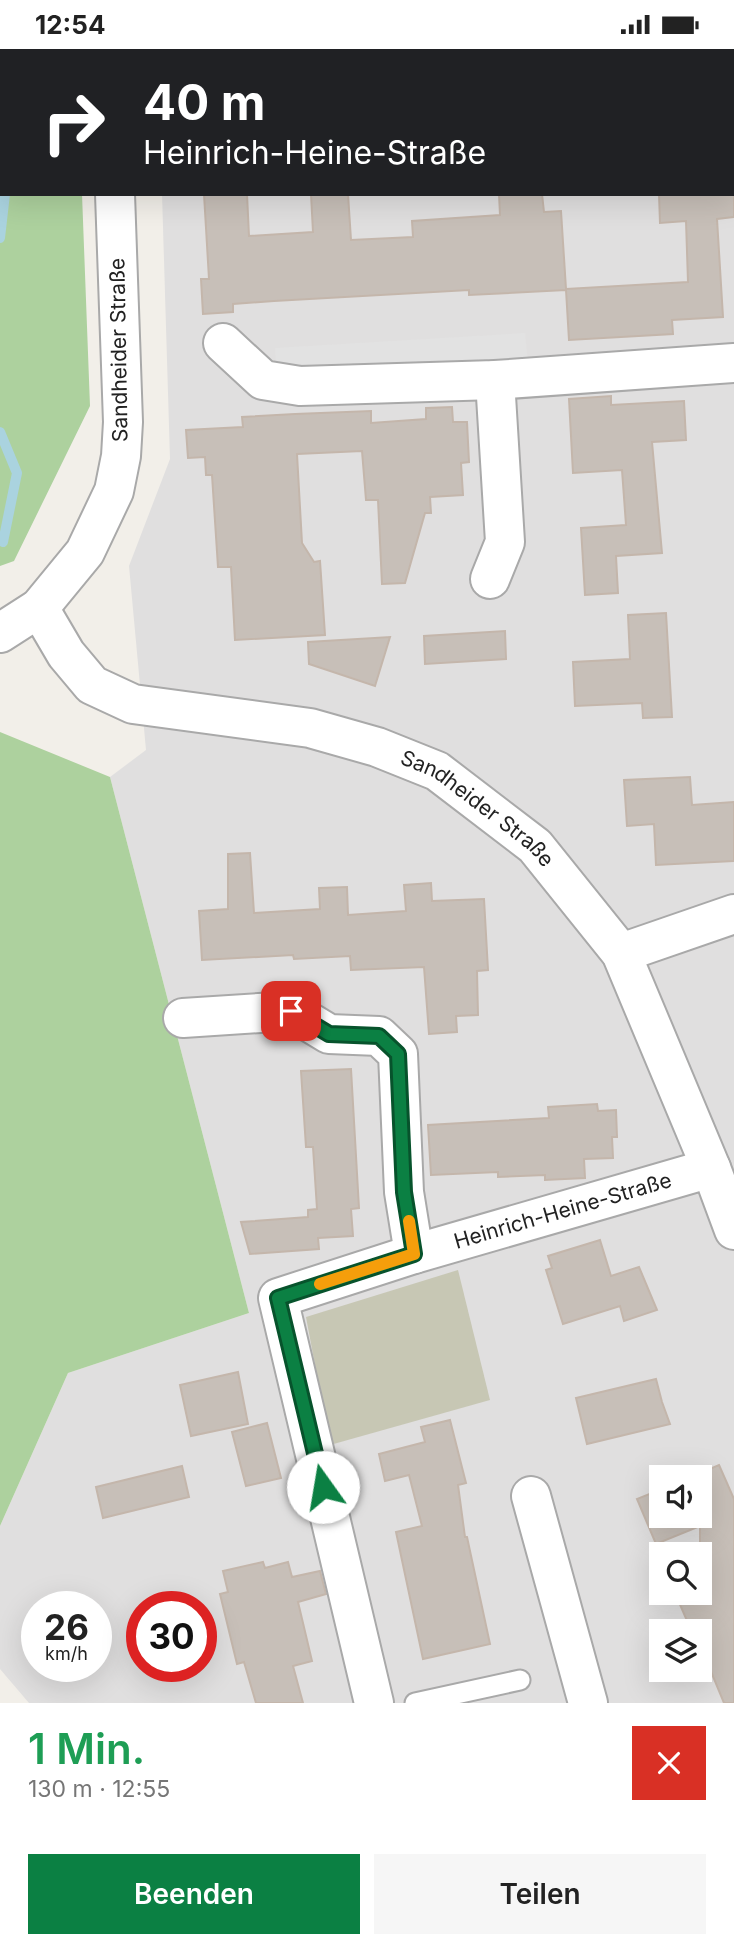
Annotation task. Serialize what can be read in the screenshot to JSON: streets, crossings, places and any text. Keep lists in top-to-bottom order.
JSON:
{
  "streets": {
    "street": ["Sandheider Straße", "Heinrich-Heine-Straße"]
  },
  "crossings": [
    ["Sandheider Straße", "Heinrich-Heine-Straße"]
  ],
  "page": {
    "status": "12:54",
    "turn": ["40 m", "Heinrich-Heine-Straße"],
    "speed": "26 km/h",
    "limit": "30",
    "heading": ["1 Min.", "130 m · 12:55"],
    "buttons": ["Beenden", "Teilen"]
  }
}
